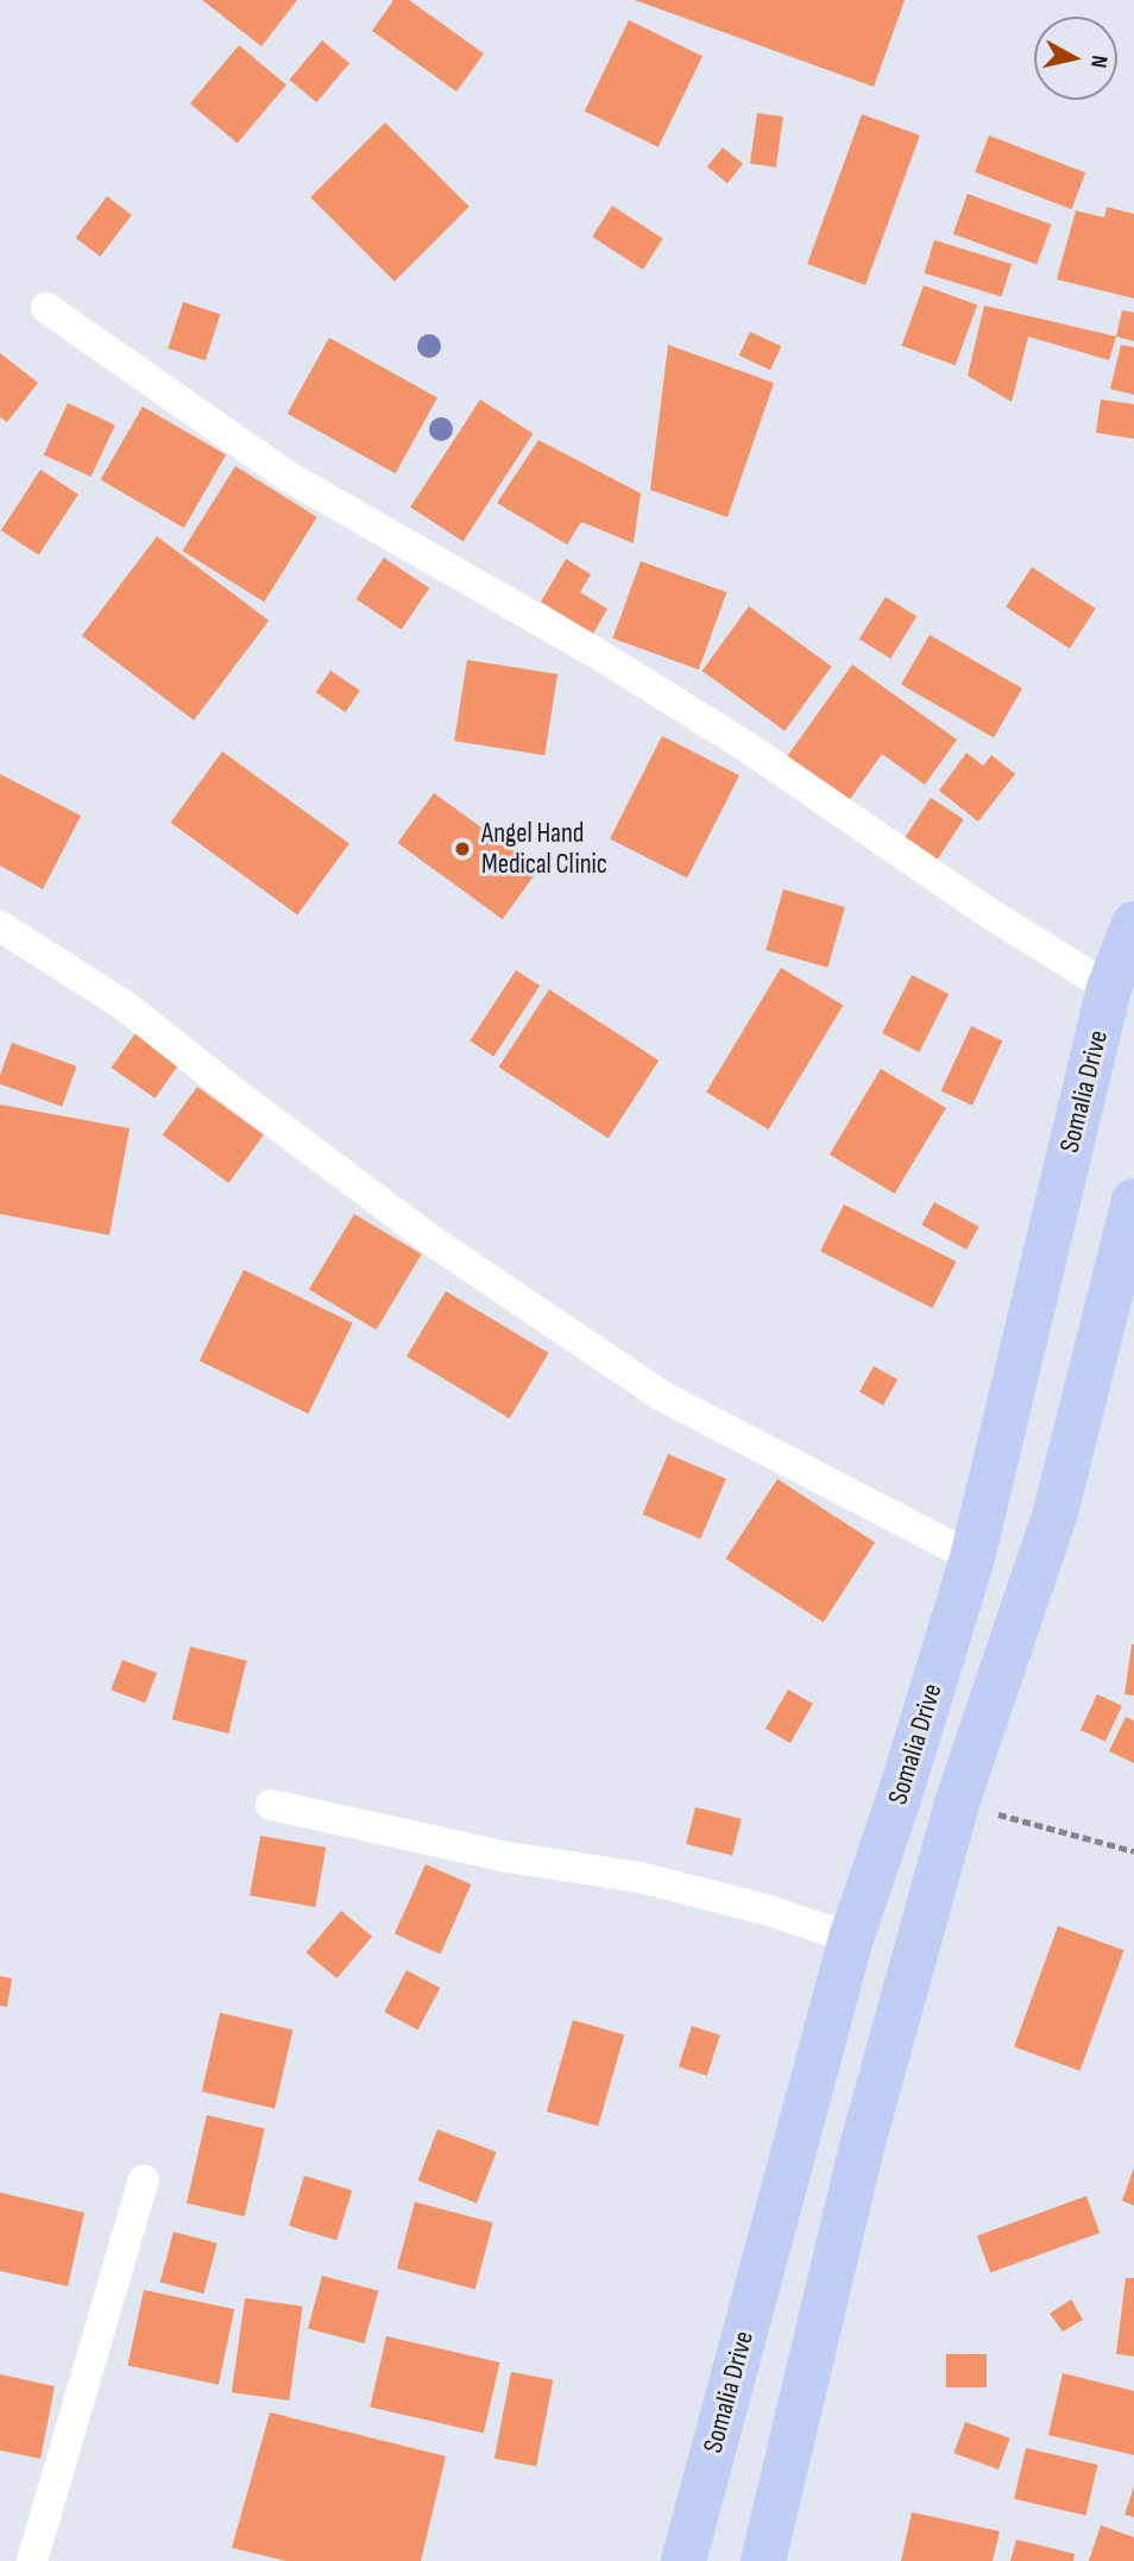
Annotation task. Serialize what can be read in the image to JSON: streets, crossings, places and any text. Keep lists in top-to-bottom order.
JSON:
{
  "streets": {
    "main road": ["Somalia Drive"]
  },
  "places": ["Angel Hand Medical Clinic"],
  "north": "right"
}
